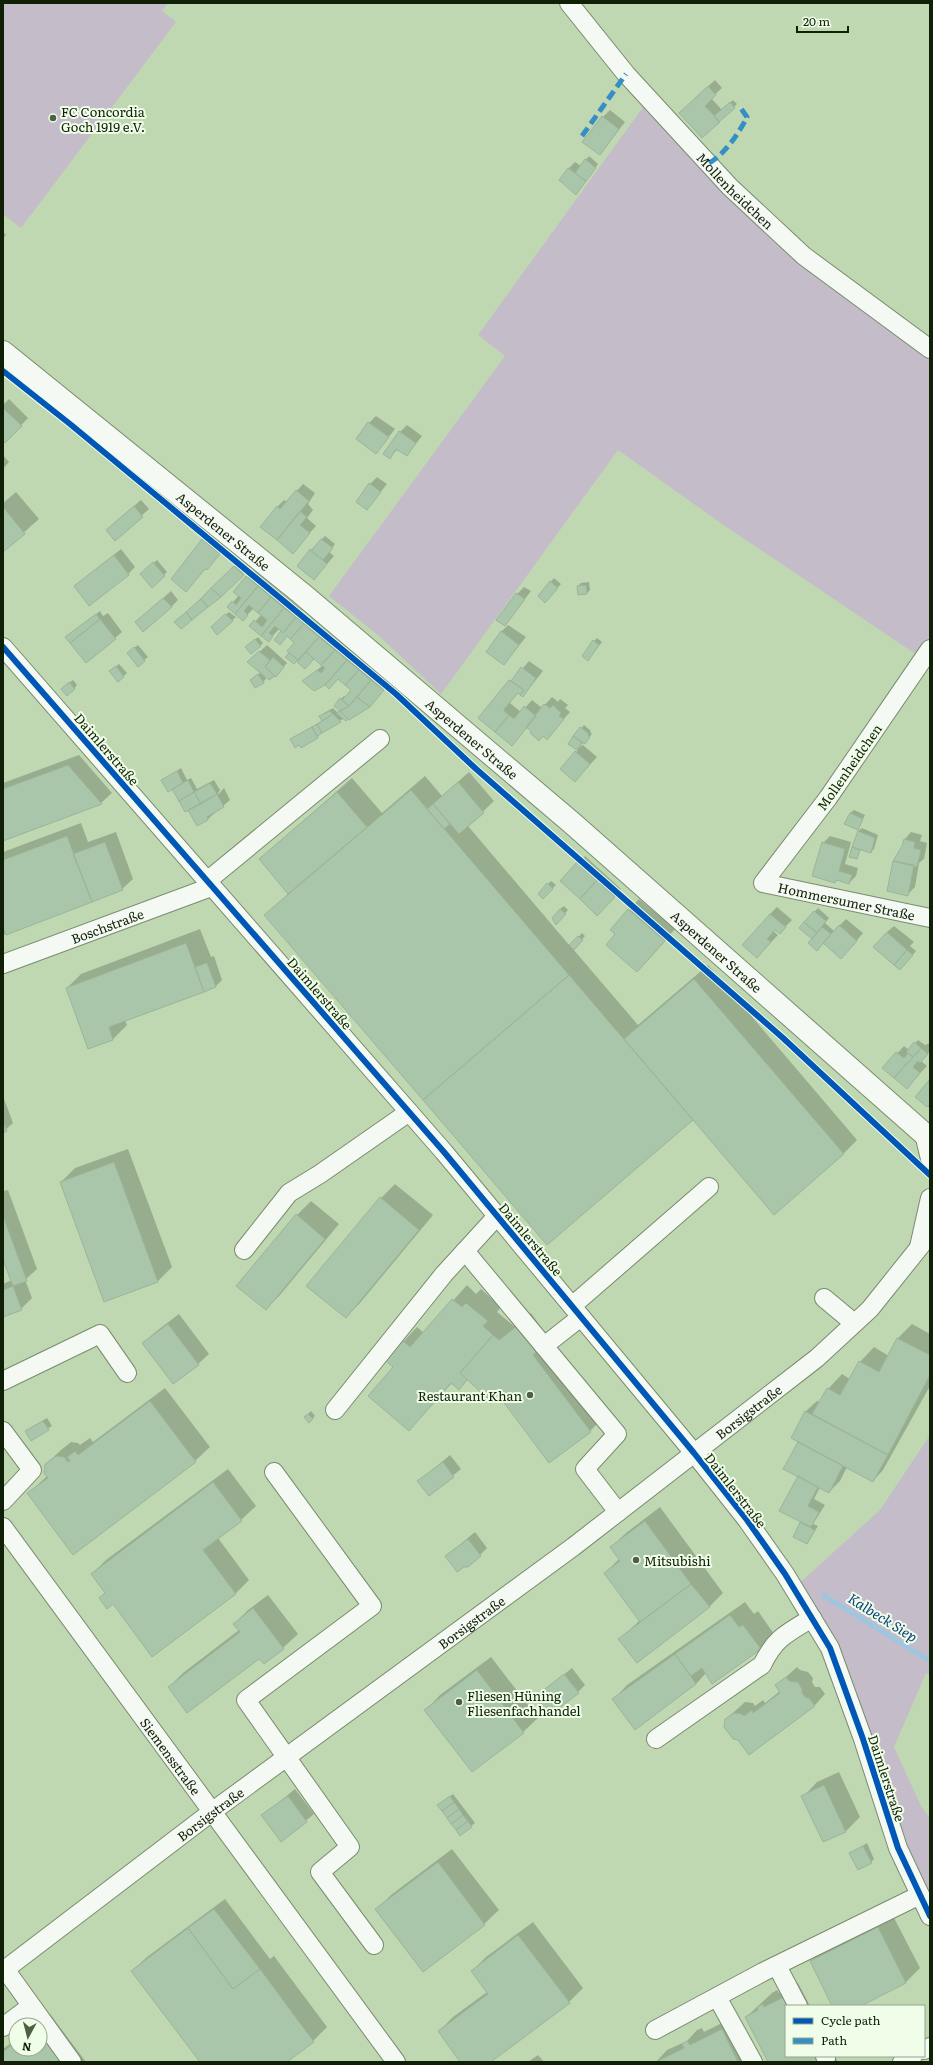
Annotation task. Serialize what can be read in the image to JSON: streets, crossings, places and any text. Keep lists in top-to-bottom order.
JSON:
{
  "streets": {
    "main road": ["Asperdener Straße"],
    "street": [
      "Mollenheidchen",
      "Daimlerstraße",
      "Hommersumer Straße",
      "Boschstraße",
      "Borsigstraße",
      "Siemensstraße"
    ]
  },
  "crossings": [
    ["Mollenheidchen", "Hommersumer Straße"],
    ["Daimlerstraße", "Boschstraße"],
    ["Daimlerstraße", "Borsigstraße"],
    ["Borsigstraße", "Siemensstraße"]
  ],
  "water": ["Kalbeck Siep"],
  "places": [
    "FC Concordia Goch 1919 e.V.",
    "Restaurant Khan",
    "Mitsubishi",
    "Fliesen Hüning Fliesenfachhandel"
  ],
  "legend": ["Cycle path", "Path"],
  "scale_bar": "20 m",
  "north": "bottom"
}
